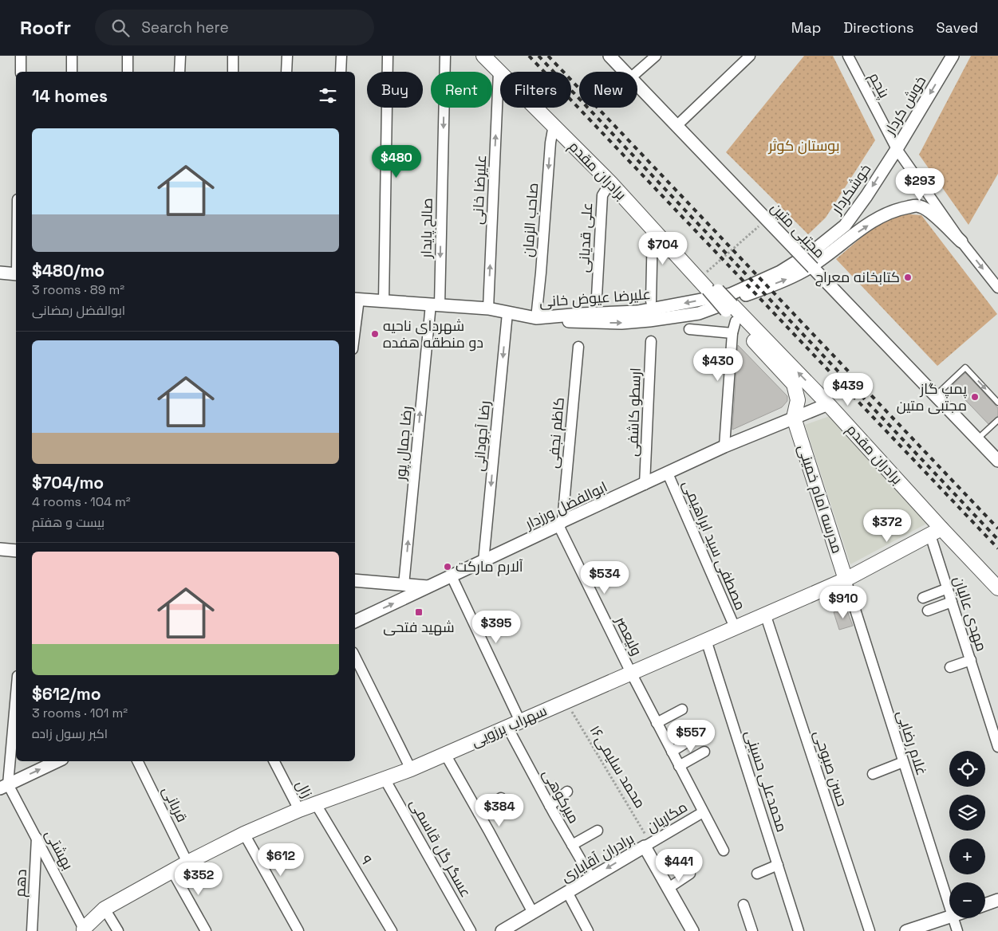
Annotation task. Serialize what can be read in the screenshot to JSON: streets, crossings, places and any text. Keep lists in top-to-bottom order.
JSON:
{
  "streets": {
    "main road": ["برادران مقدم", "مدرسه امام خمینی", "سهراب برزویی"],
    "street": [
      "پنجم",
      "خوش کردار",
      "خوشکردار",
      "علیرضا خانی",
      "صاحب الزمان",
      "صالح پایدار",
      "مجتبی متین",
      "علی قدیانی",
      "علیرضا عیوض خانی",
      "ارسطو کاشفی",
      "کاظم نجفی",
      "رضا آجودانی",
      "رضا جمال پور",
      "ابوالفضل ورزدار",
      "مصطفی سید ابراهیمی",
      "مهدی عالیان",
      "ولیعصر",
      "غلام رضایی",
      "حسن صبوحی",
      "محمدعلی حسینی",
      "زال",
      "میرکوهی",
      "قربانی",
      "مکاریان",
      "عسگر گل قاسمی",
      "بهشتی",
      "برادران آقایاری",
      "۹",
      "دهم"
    ],
    "path": ["محمد سلیمی۱۶"]
  },
  "crossings": [
    ["پنجم", "خوش کردار"],
    ["پنجم", "خوشکردار"],
    ["خوش کردار", "خوشکردار"],
    ["برادران مقدم", "علیرضا خانی"],
    ["برادران مقدم", "صاحب الزمان"],
    ["برادران مقدم", "علی قدیانی"],
    ["برادران مقدم", "ابوالفضل ورزدار"],
    ["برادران مقدم", "مهدی عالیان"],
    ["برادران مقدم", "سهراب برزویی"],
    ["خوشکردار", "علیرضا عیوض خانی"],
    ["علیرضا خانی", "علیرضا عیوض خانی"],
    ["صاحب الزمان", "علیرضا عیوض خانی"],
    ["صالح پایدار", "علیرضا عیوض خانی"],
    ["صالح پایدار", "رضا جمال پور"],
    ["علیرضا عیوض خانی", "رضا آجودانی"],
    ["علیرضا عیوض خانی", "رضا جمال پور"],
    ["ارسطو کاشفی", "ابوالفضل ورزدار"],
    ["کاظم نجفی", "ابوالفضل ورزدار"],
    ["کاظم نجفی", "ولیعصر"],
    ["رضا آجودانی", "ابوالفضل ورزدار"],
    ["مدرسه امام خمینی", "ابوالفضل ورزدار"],
    ["مدرسه امام خمینی", "سهراب برزویی"],
    ["مدرسه امام خمینی", "غلام رضایی"],
    ["ابوالفضل ورزدار", "مصطفی سید ابراهیمی"],
    ["ابوالفضل ورزدار", "ولیعصر"],
    ["ابوالفضل ورزدار", "میرکوهی"],
    ["مصطفی سید ابراهیمی", "سهراب برزویی"],
    ["مهدی عالیان", "سهراب برزویی"],
    ["ولیعصر", "سهراب برزویی"],
    ["ولیعصر", "مکاریان"],
    ["سهراب برزویی", "غلام رضایی"],
    ["سهراب برزویی", "محمد سلیمی۱۶"],
    ["سهراب برزویی", "حسن صبوحی"],
    ["سهراب برزویی", "محمدعلی حسینی"],
    ["سهراب برزویی", "زال"],
    ["سهراب برزویی", "میرکوهی"],
    ["سهراب برزویی", "قربانی"],
    ["سهراب برزویی", "عسگر گل قاسمی"],
    ["سهراب برزویی", "بهشتی"],
    ["سهراب برزویی", "۹"],
    ["محمد سلیمی۱۶", "مکاریان"],
    ["محمد سلیمی۱۶", "برادران آقایاری"],
    ["میرکوهی", "برادران آقایاری"],
    ["مکاریان", "برادران آقایاری"],
    ["بهشتی", "دهم"]
  ],
  "one_way": [
    "خوش کردار",
    "خوشکردار",
    "علیرضا خانی",
    "صاحب الزمان",
    "رضا آجودانی",
    "رضا جمال پور"
  ],
  "parks": ["بوستان کوثر"],
  "places": {
    "other": [
      "کتابخانه معراج",
      "شهردای ناحیه دو منطقه هفده",
      "پمپ گاز مجتبی متین",
      "آلارم مارکت"
    ],
    "transit": ["شهید فتحی"]
  },
  "page": {
    "header": "Roofr",
    "search": "Search here",
    "nav": ["Map", "Directions", "Saved"],
    "chip": [
      "Buy",
      "Rent",
      "Filters",
      "New"
    ],
    "heading": "14 homes",
    "list": [
      {
        "name": "$480/mo",
        "note": "3 rooms · 89 m² · ابوالفضل رمضانی"
      },
      {
        "name": "$704/mo",
        "note": "4 rooms · 104 m² · بیست و هفتم"
      },
      {
        "name": "$612/mo",
        "note": "3 rooms · 101 m² · اکبر رسول زاده"
      }
    ],
    "price": [
      "$480",
      "$293",
      "$704",
      "$430",
      "$439",
      "$372",
      "$534",
      "$910",
      "$395",
      "$557",
      "$384",
      "$612",
      "$441",
      "$352"
    ],
    "map_buttons": ["+", "−"]
  }
}
